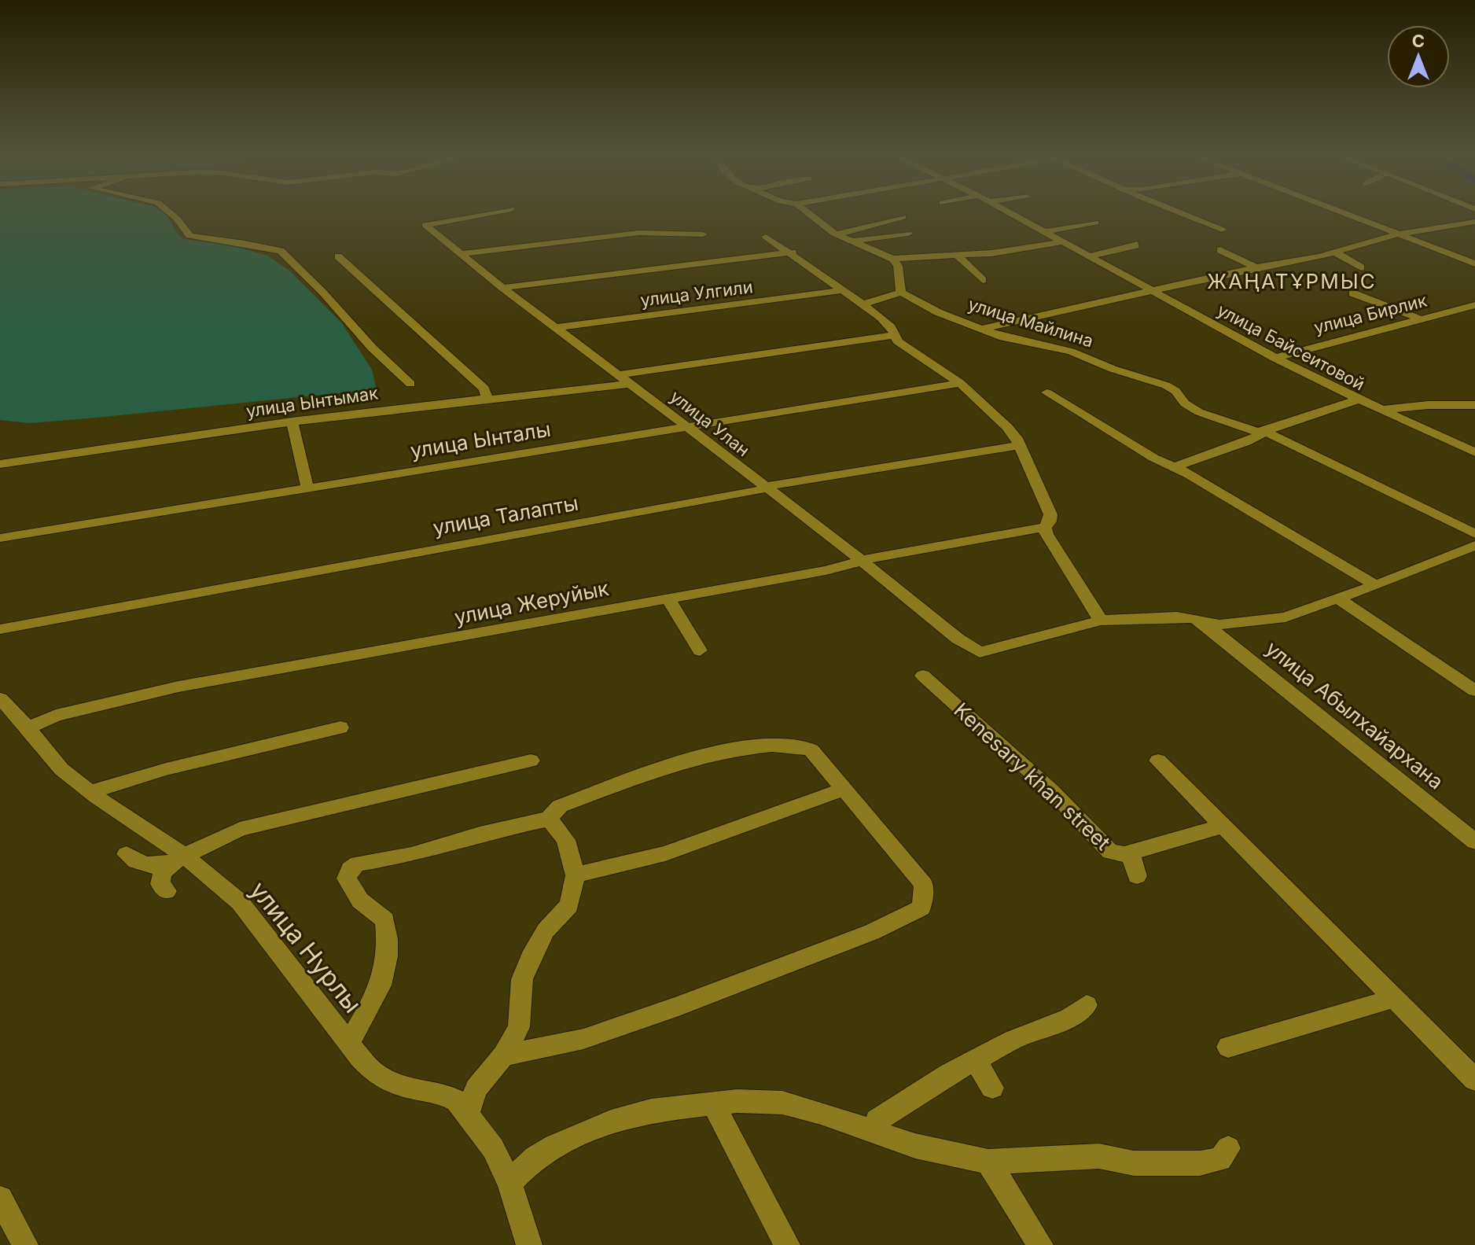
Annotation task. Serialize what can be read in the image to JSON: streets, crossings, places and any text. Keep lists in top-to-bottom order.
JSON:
{
  "streets": {
    "street": [
      "улица Улгили",
      "улица Бирлик",
      "улица Майлина",
      "улица Байсеитовой",
      "улица Ынтымак",
      "улица Улан",
      "улица Ынталы",
      "улица Талапты",
      "улица Жеруйык",
      "улица Абылхайархана",
      "Kenesary khan street",
      "улица Нурлы"
    ]
  },
  "crossings": [
    ["улица Улгили", "улица Улан"],
    ["улица Бирлик", "улица Байсеитовой"],
    ["улица Ынтымак", "улица Улан"],
    ["улица Улан", "улица Ынталы"],
    ["улица Улан", "улица Талапты"],
    ["улица Улан", "улица Жеруйык"],
    ["улица Жеруйык", "улица Нурлы"]
  ],
  "districts": ["ЖАҢАТҰРМЫС"],
  "north": "top"
}
